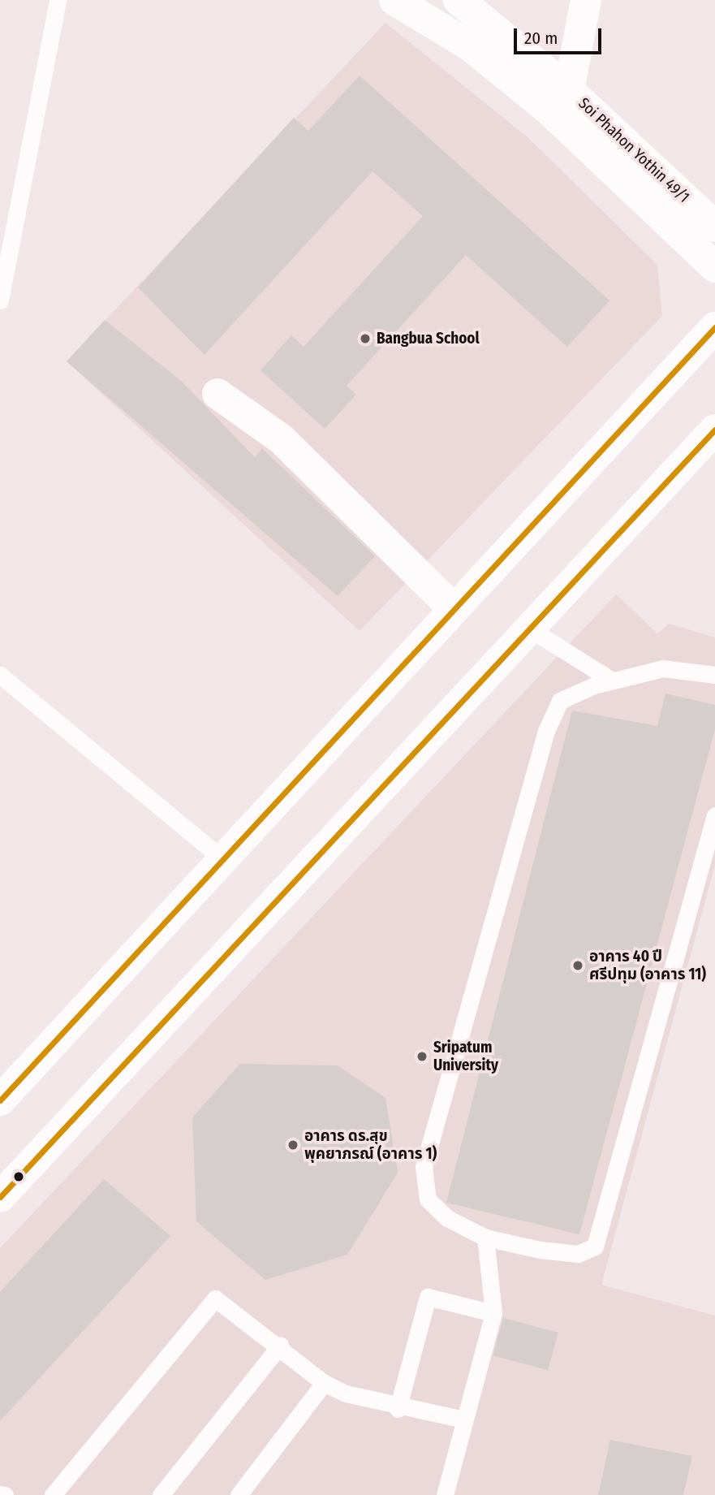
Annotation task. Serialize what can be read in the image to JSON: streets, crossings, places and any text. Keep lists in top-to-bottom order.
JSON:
{
  "streets": {
    "main road": ["Soi Phahon Yothin 49/1"]
  },
  "places": [
    "Bangbua School",
    "อาคาร 40 ปี ศรีปทุม (อาคาร 11)",
    "Sripatum University",
    "อาคาร ดร.สุข พุคยาภรณ์ (อาคาร 1)"
  ],
  "scale_bar": "20 m"
}
